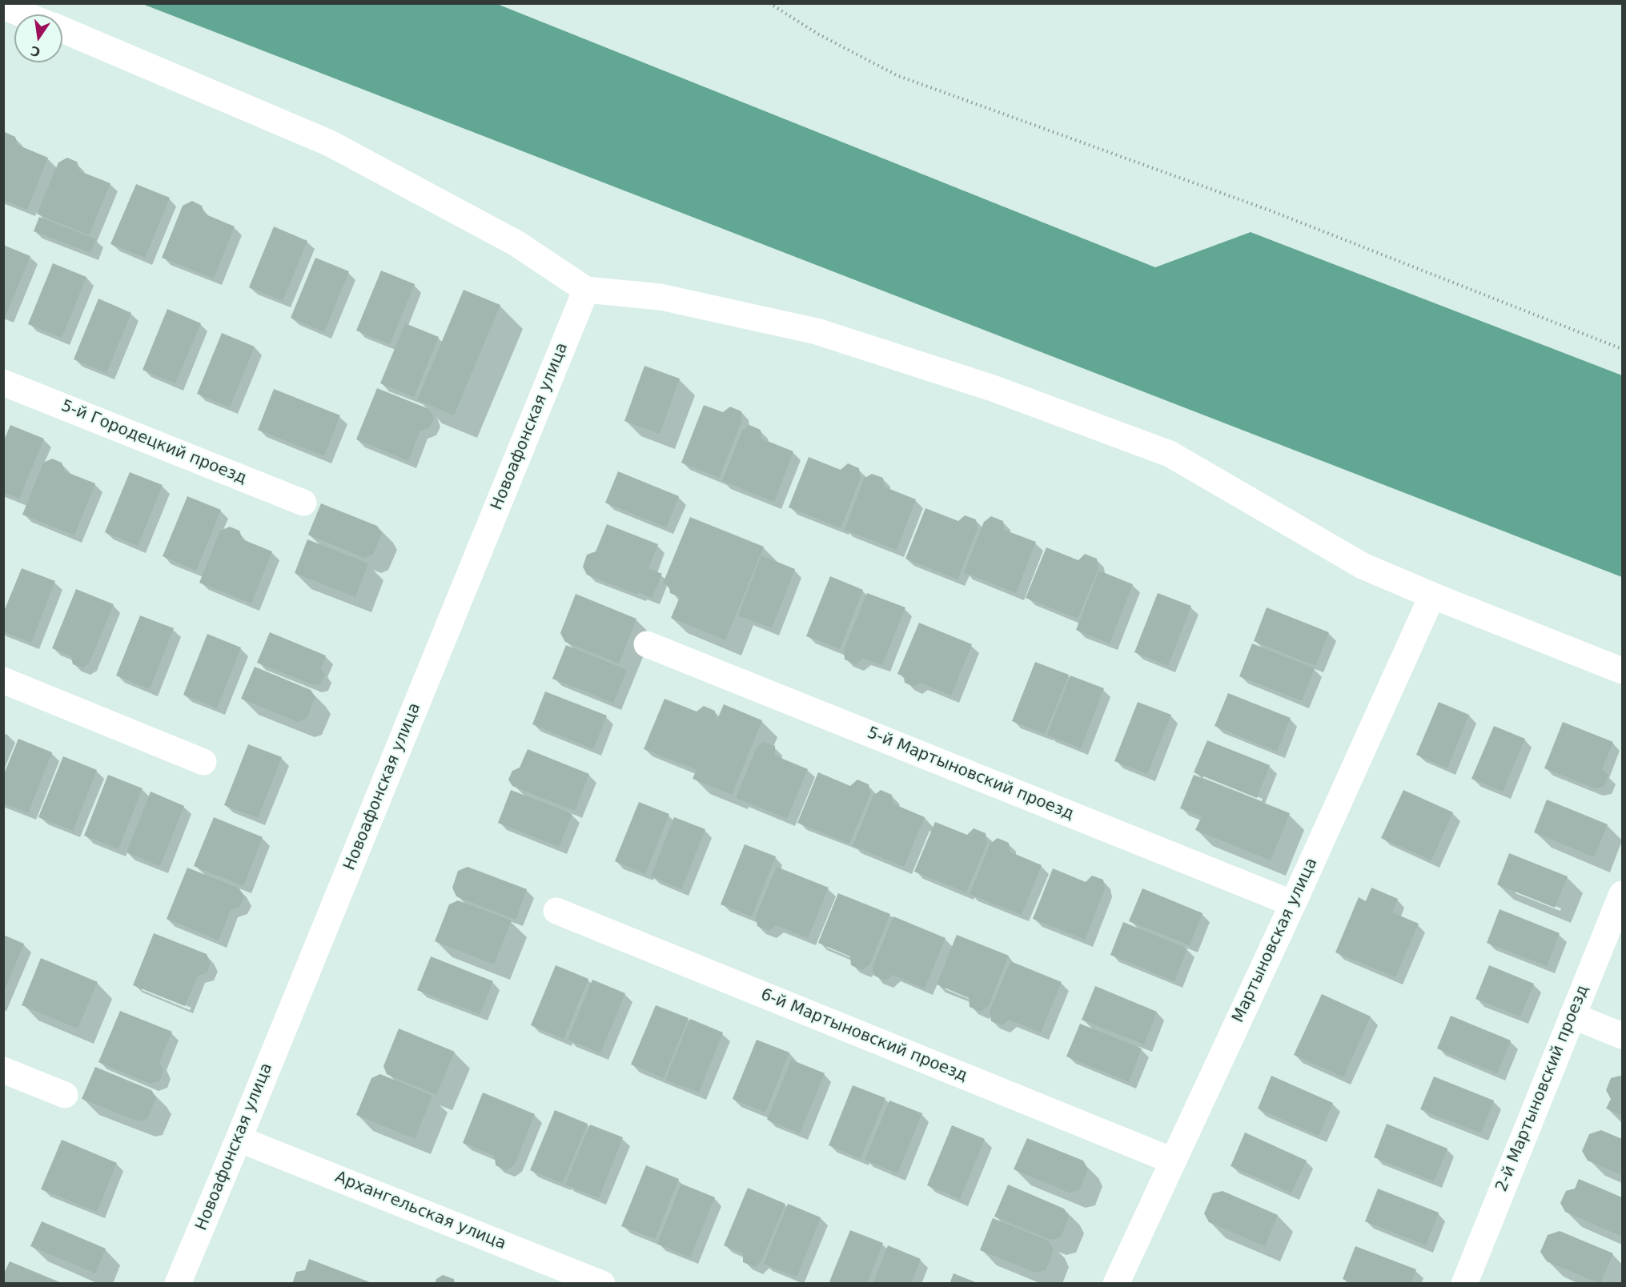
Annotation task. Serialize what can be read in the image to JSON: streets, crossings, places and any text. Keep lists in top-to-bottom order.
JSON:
{
  "streets": {
    "street": [
      "Новоафонская улица",
      "5-й Городецкий проезд",
      "5-й Мартыновский проезд",
      "Мартыновская улица",
      "6-й Мартыновский проезд",
      "2-й Мартыновский проезд",
      "Архангельская улица"
    ]
  },
  "crossings": [
    ["Новоафонская улица", "Архангельская улица"],
    ["5-й Мартыновский проезд", "Мартыновская улица"],
    ["Мартыновская улица", "6-й Мартыновский проезд"]
  ],
  "north": "bottom"
}
